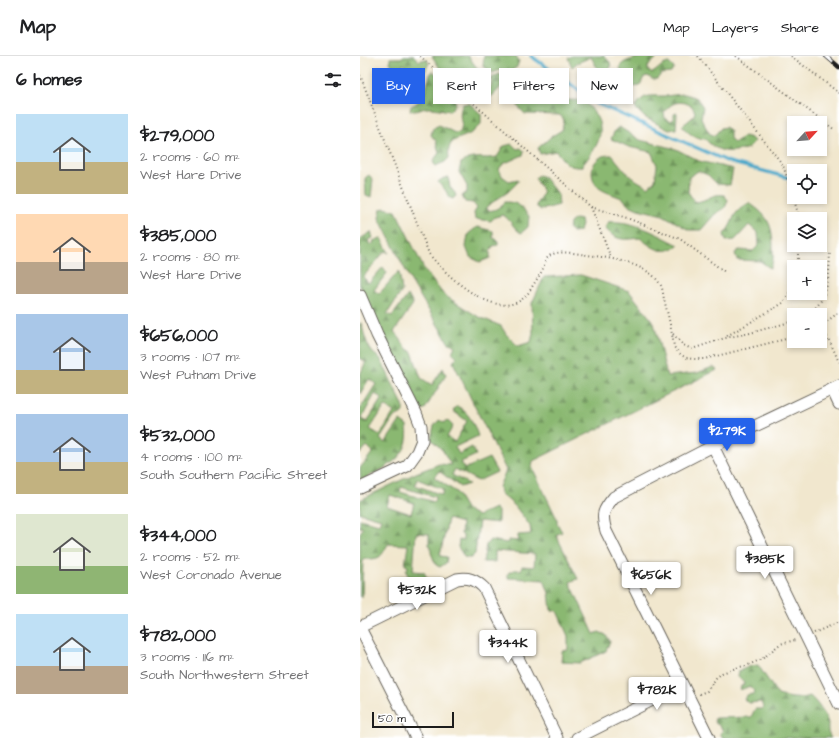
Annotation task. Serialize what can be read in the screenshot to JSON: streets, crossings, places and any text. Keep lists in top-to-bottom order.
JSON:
{
  "scale_bar": "50 m",
  "north": "top right",
  "page": {
    "header": "Map",
    "nav": ["Map", "Layers", "Share"],
    "heading": "6 homes",
    "chip": [
      "Buy",
      "Rent",
      "Filters",
      "New"
    ],
    "list": [
      {
        "name": "$279,000",
        "note": "2 rooms · 60 m² · West Hare Drive"
      },
      {
        "name": "$385,000",
        "note": "2 rooms · 80 m² · West Hare Drive"
      },
      {
        "name": "$656,000",
        "note": "3 rooms · 107 m² · West Putnam Drive"
      },
      {
        "name": "$532,000",
        "note": "4 rooms · 100 m² · South Southern Pacific Street"
      },
      {
        "name": "$344,000",
        "note": "2 rooms · 52 m² · West Coronado Avenue"
      },
      {
        "name": "$782,000",
        "note": "3 rooms · 116 m² · South Northwestern Street"
      }
    ],
    "map_buttons": ["+", "−"],
    "price": [
      "$279K",
      "$385K",
      "$656K",
      "$532K",
      "$344K",
      "$782K"
    ],
    "scale": "50 m"
  }
}
